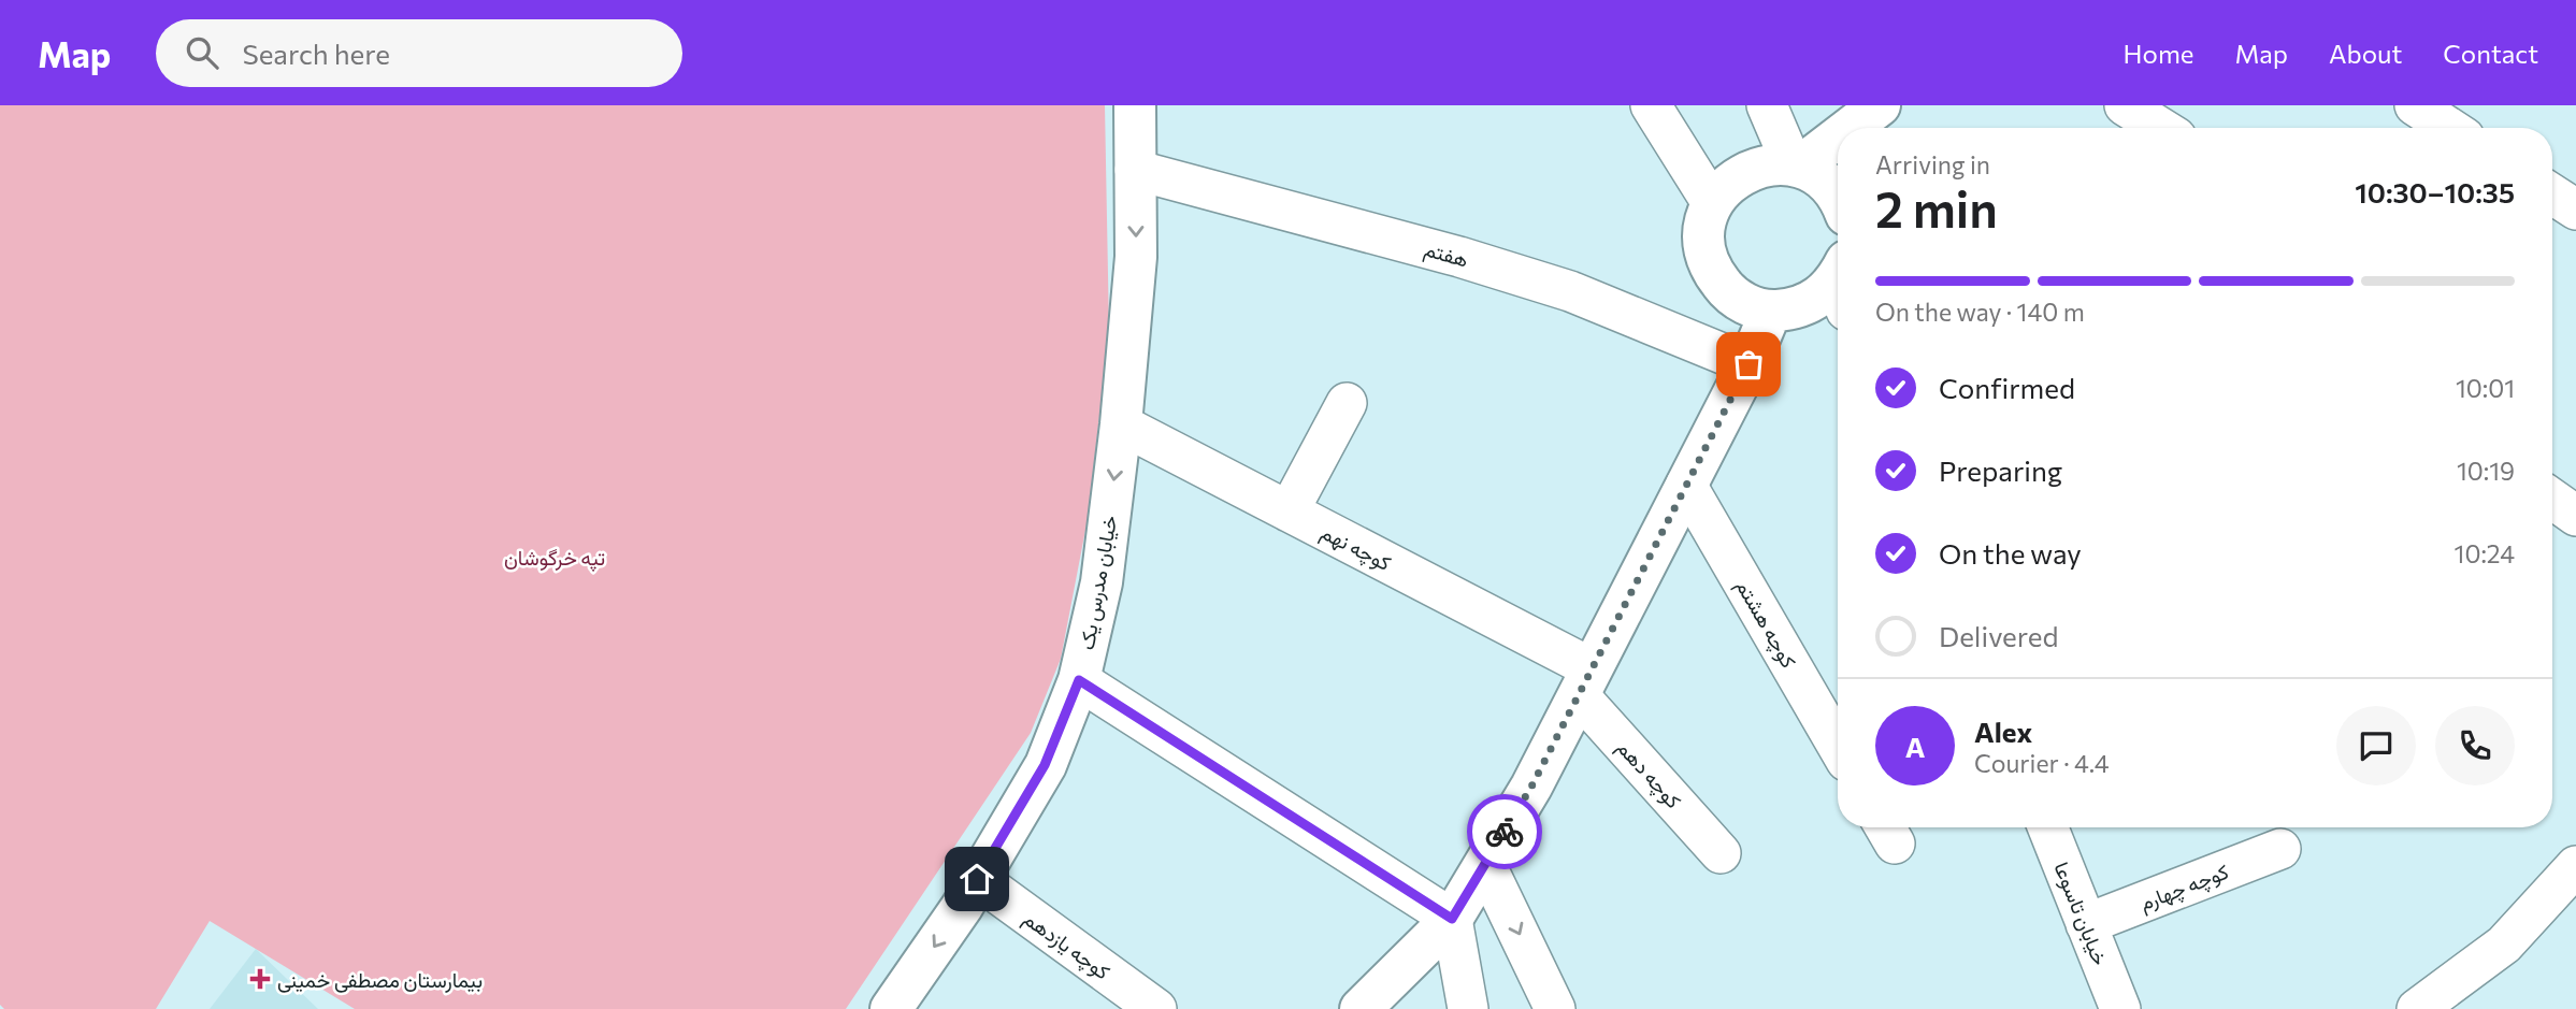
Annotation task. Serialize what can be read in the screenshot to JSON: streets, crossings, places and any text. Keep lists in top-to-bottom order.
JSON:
{
  "streets": {
    "street": [
      "هفتم",
      "کوچه نهم",
      "خیابان مدرس یک",
      "کوچه هشتم",
      "کوچه دهم",
      "کوچه چهارم",
      "خیابان تاسوعا",
      "کوچه یازدهم"
    ]
  },
  "crossings": [
    ["هفتم", "خیابان مدرس یک"],
    ["کوچه نهم", "خیابان مدرس یک"],
    ["کوچه نهم", "کوچه دهم"],
    ["خیابان مدرس یک", "کوچه یازدهم"],
    ["کوچه چهارم", "خیابان تاسوعا"]
  ],
  "one_way": ["خیابان مدرس یک"],
  "parks": ["تپه خرگوشان"],
  "places": {
    "health": ["بیمارستان مصطفی خمینی"]
  },
  "page": {
    "header": "Map",
    "search": "Search here",
    "nav": [
      "Home",
      "Map",
      "About",
      "Contact"
    ],
    "heading": ["2 min", "Arriving in", "10:30–10:35"],
    "panel": ["Alex", "Courier · 4.4"],
    "bar": "On the way · 140 m",
    "list": [
      ["Confirmed", "10:01"],
      ["Preparing", "10:19"],
      ["On the way", "10:24"],
      "Delivered"
    ],
    "round": "A"
  }
}
